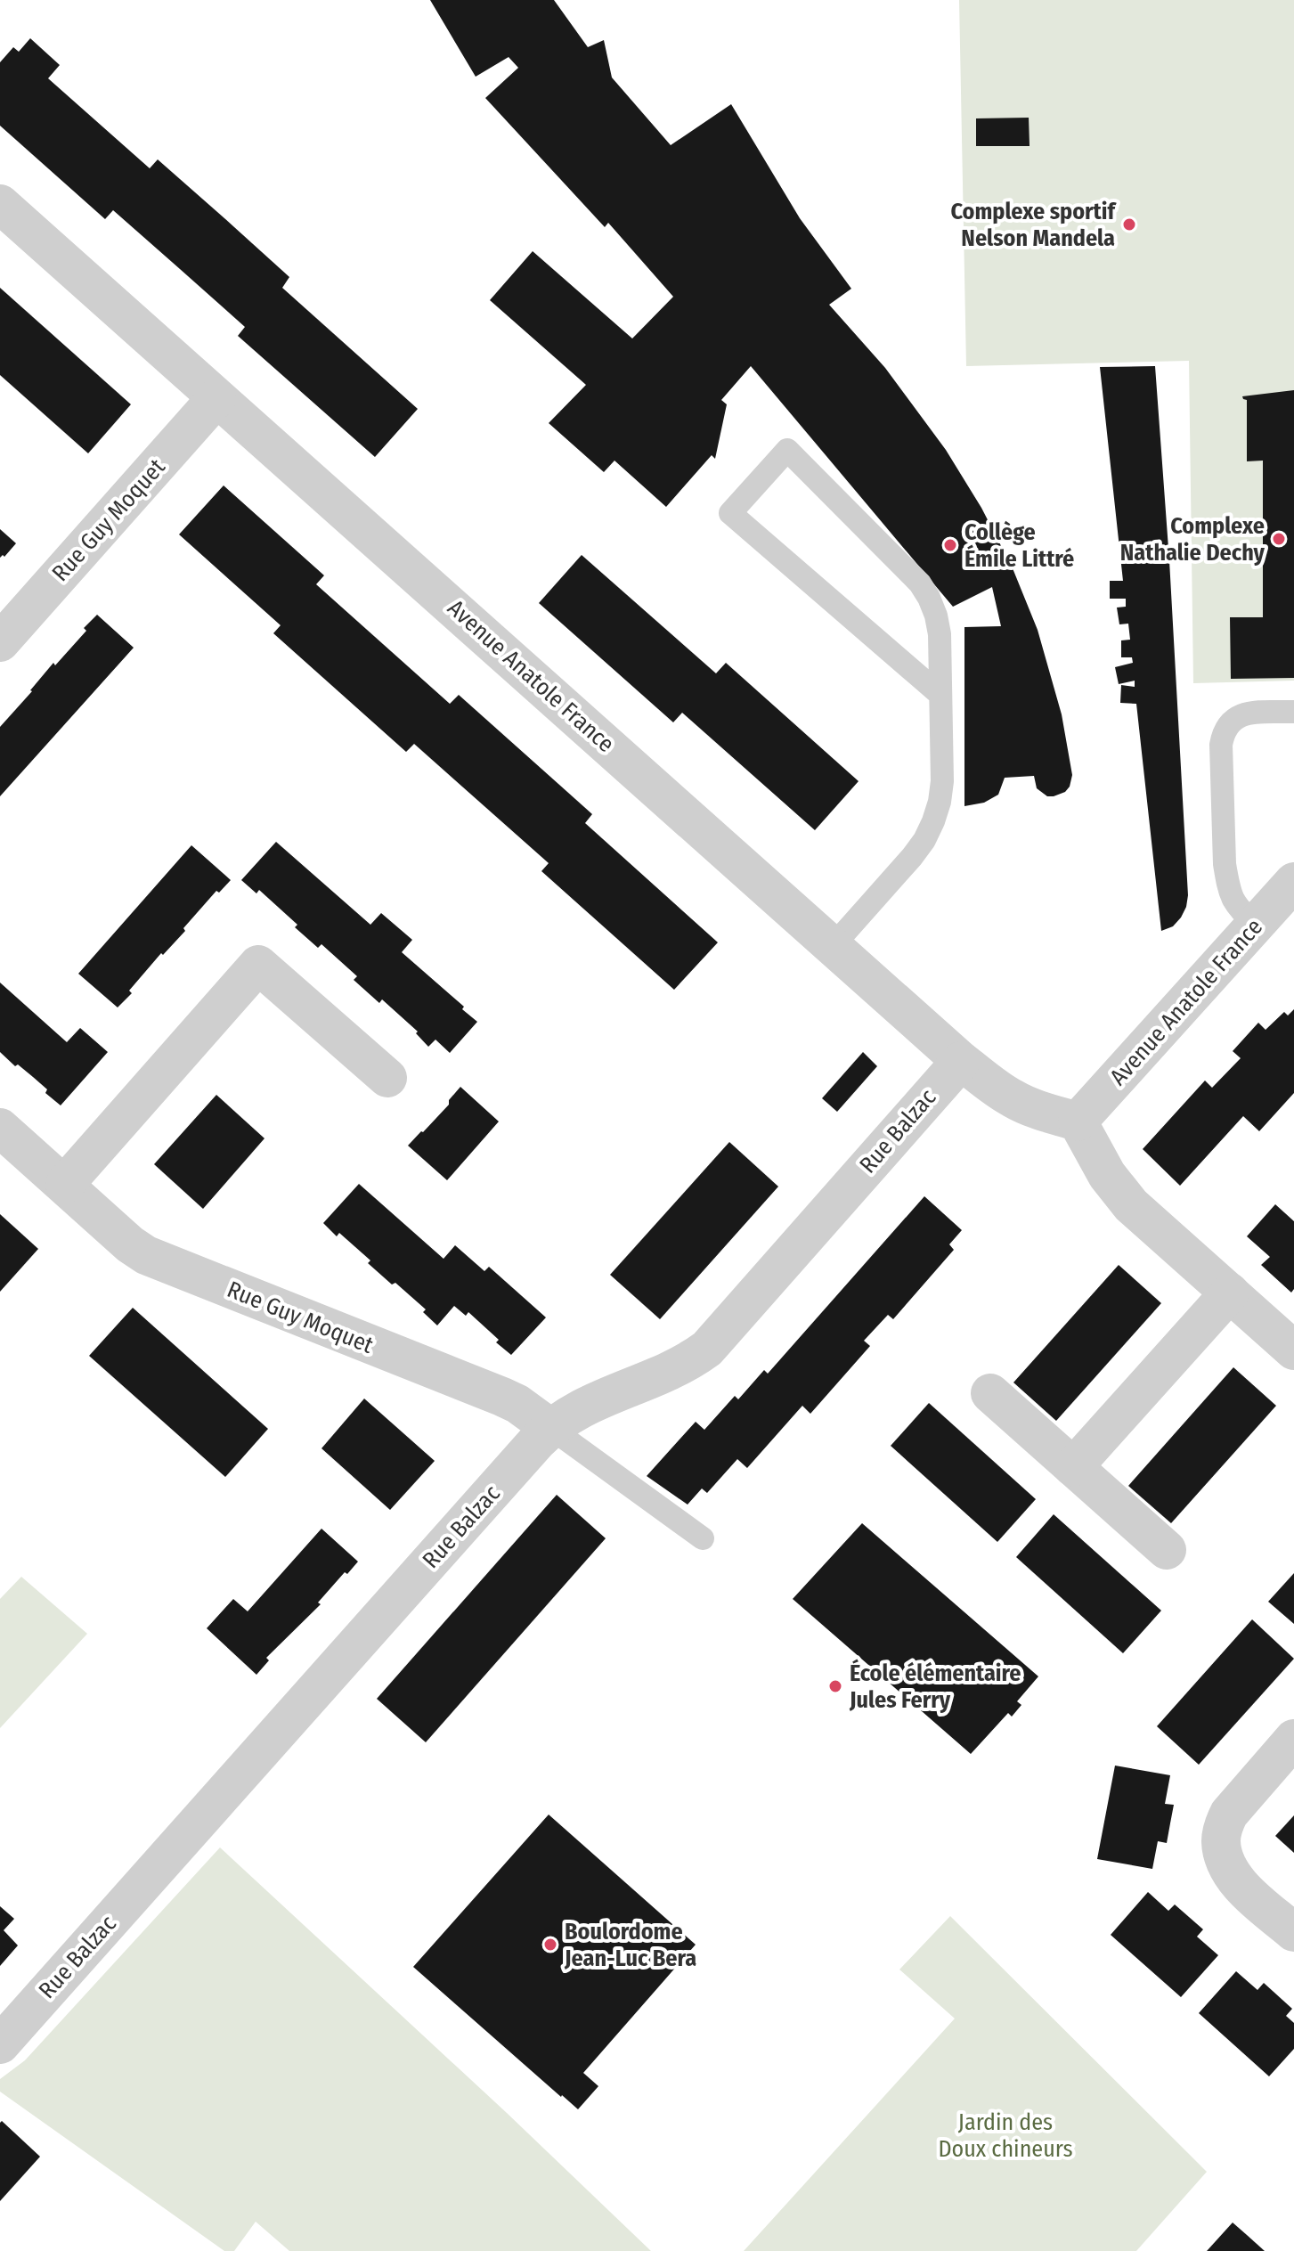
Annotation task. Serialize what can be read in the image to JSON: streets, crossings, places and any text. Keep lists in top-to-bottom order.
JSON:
{
  "streets": {
    "street": ["Rue Guy Moquet", "Avenue Anatole France", "Rue Balzac"]
  },
  "crossings": [
    ["Rue Guy Moquet", "Avenue Anatole France"],
    ["Rue Guy Moquet", "Rue Balzac"],
    ["Avenue Anatole France", "Rue Balzac"]
  ],
  "parks": ["Jardin des Doux chineurs"],
  "places": [
    "Complexe sportif Nelson Mandela",
    "Complexe Nathalie Dechy",
    "Collège Émile Littré",
    "École élémentaire Jules Ferry",
    "Boulordome Jean-Luc Bera"
  ]
}
